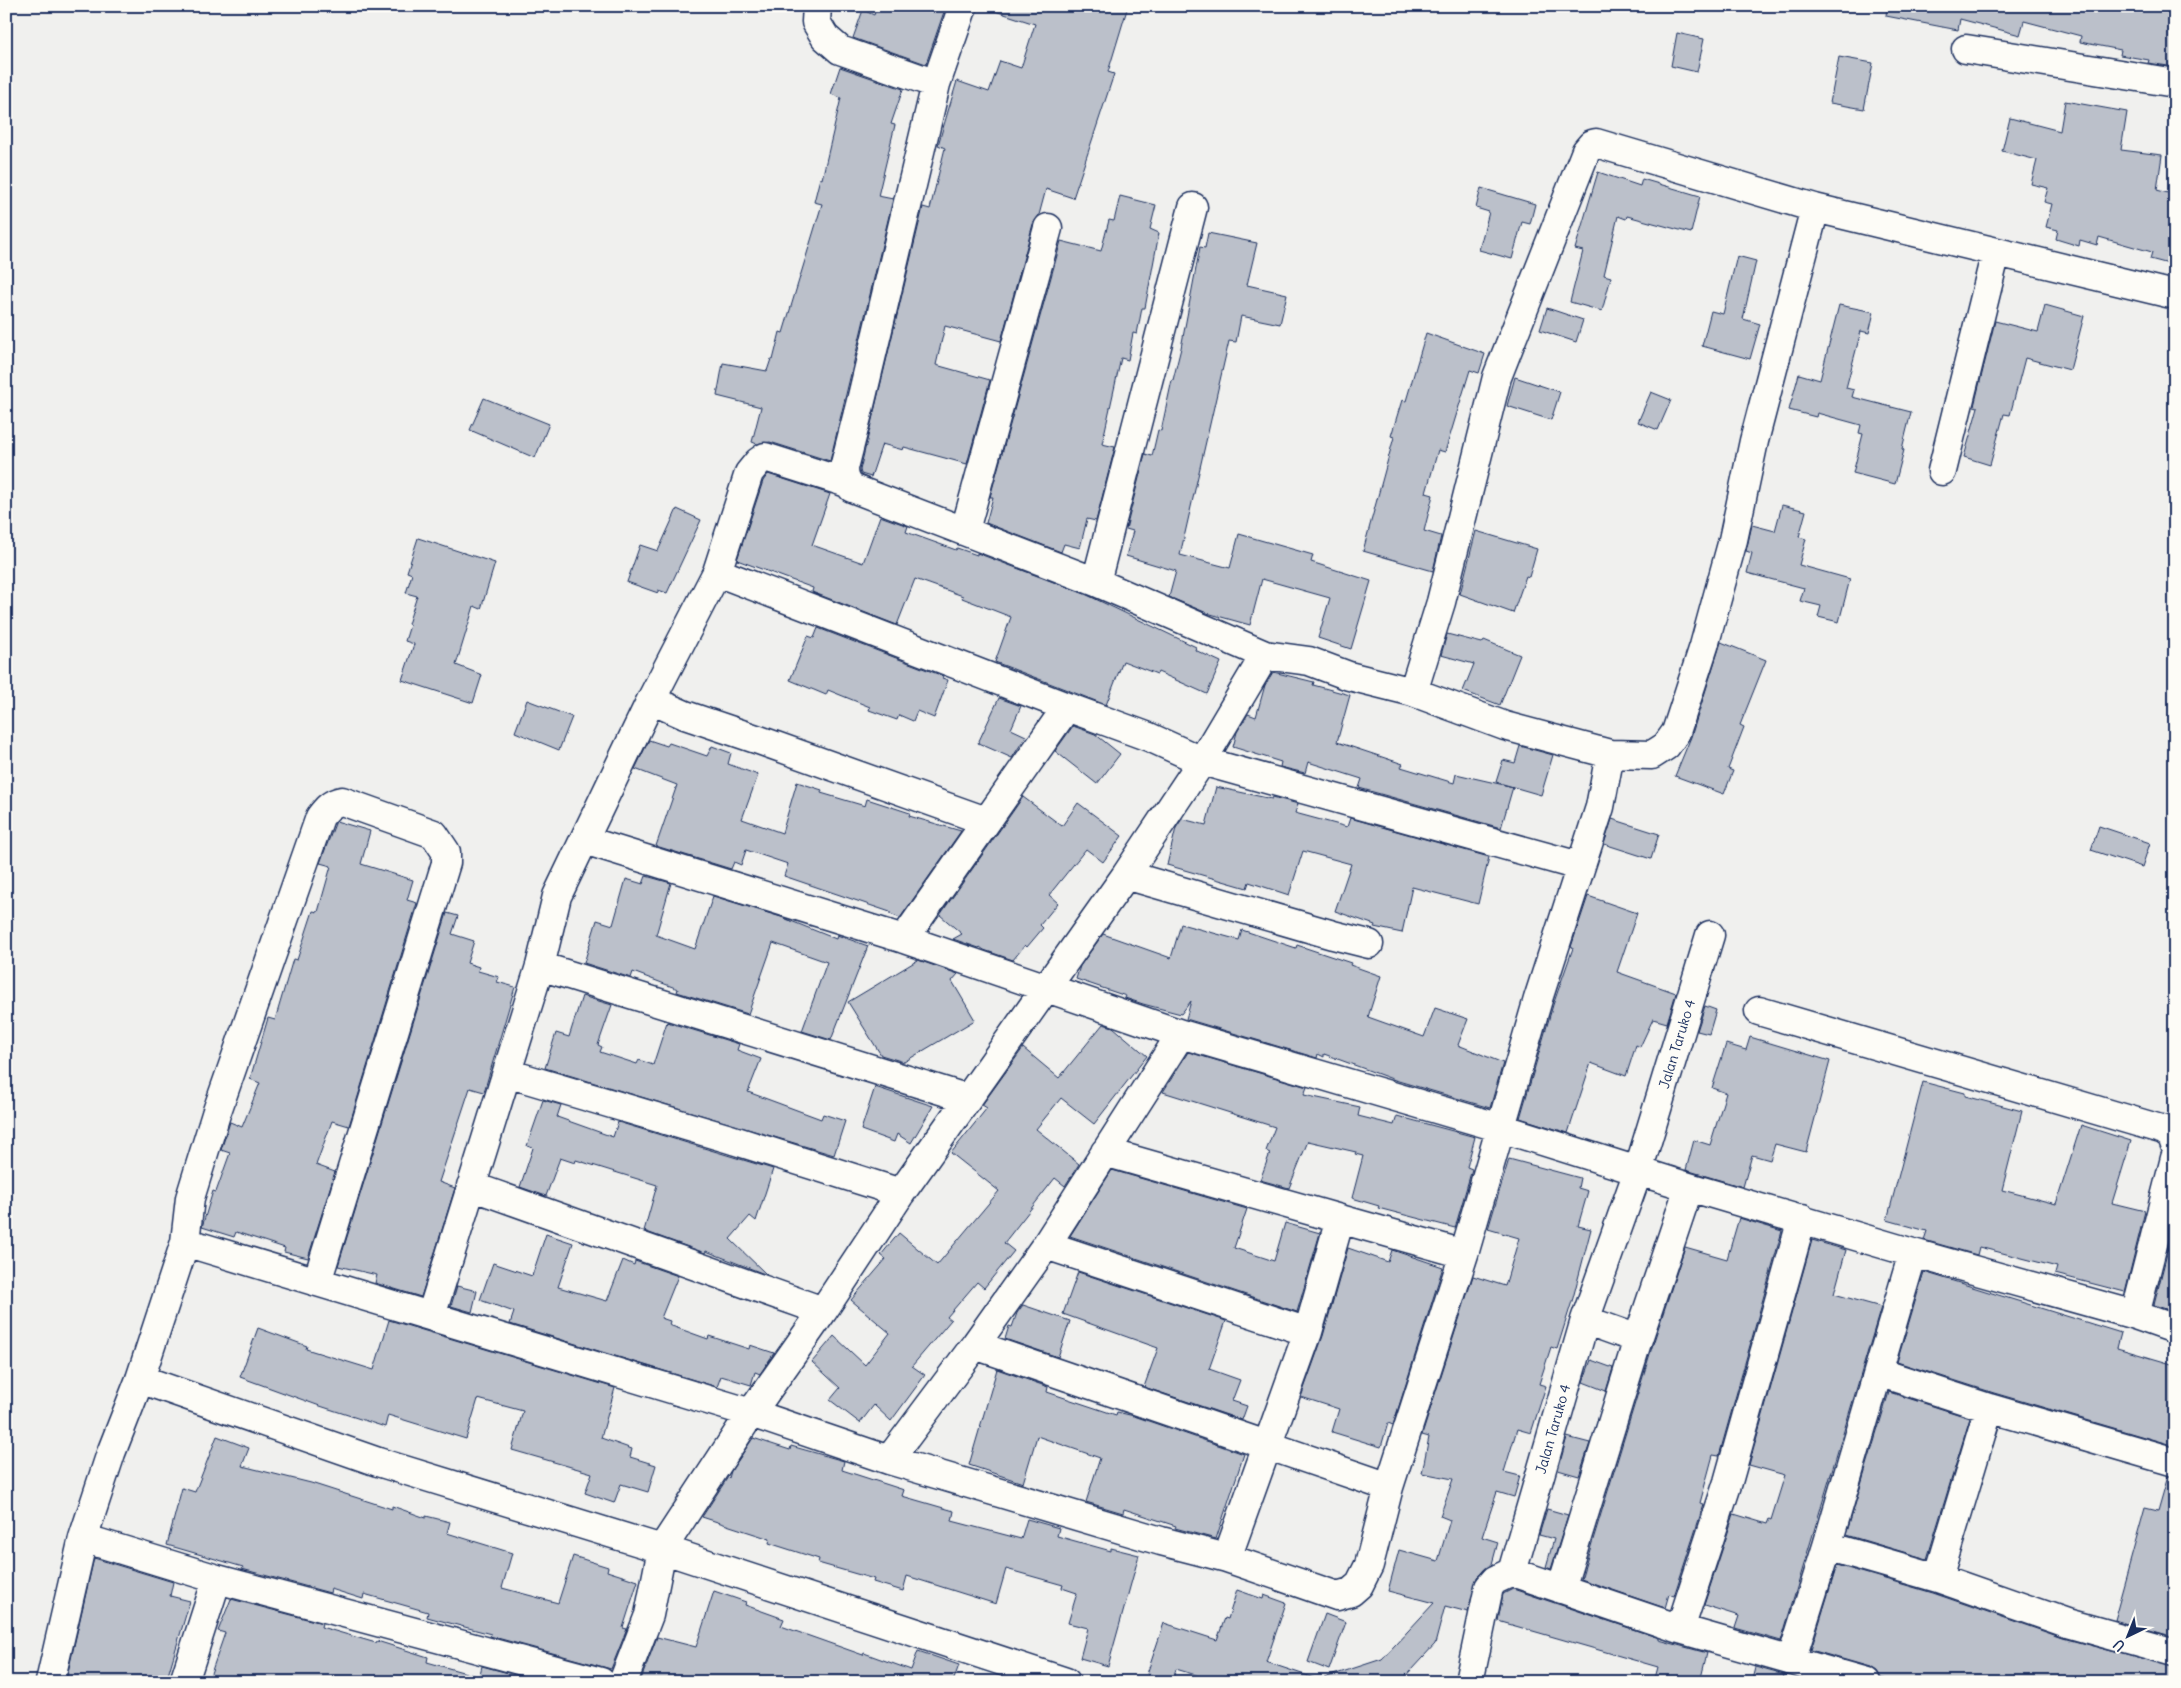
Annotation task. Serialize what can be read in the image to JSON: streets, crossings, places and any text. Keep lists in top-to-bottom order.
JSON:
{
  "streets": {
    "street": ["Jalan Taruko 4"]
  },
  "north": "bottom left"
}
